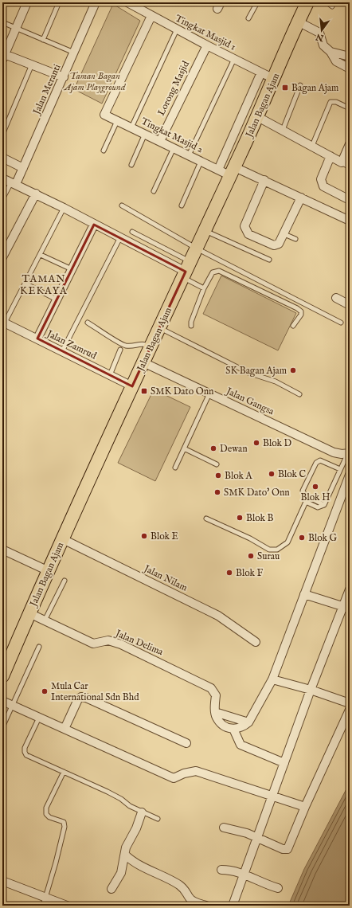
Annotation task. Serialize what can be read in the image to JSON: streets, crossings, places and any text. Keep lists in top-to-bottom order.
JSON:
{
  "streets": {
    "main road": ["Jalan Bagan Ajam"],
    "street": [
      "Tingkat Masjid 1",
      "Lorong Masjid",
      "Jalan Meranti",
      "Tingkat Masjid 2",
      "Jalan Zamrud",
      "Jalan Gangsa",
      "Jalan Nilam",
      "Jalan Delima"
    ]
  },
  "crossings": [
    ["Tingkat Masjid 1", "Lorong Masjid"],
    ["Tingkat Masjid 1", "Jalan Bagan Ajam"],
    ["Tingkat Masjid 1", "Tingkat Masjid 2"],
    ["Lorong Masjid", "Tingkat Masjid 2"],
    ["Jalan Bagan Ajam", "Tingkat Masjid 2"],
    ["Jalan Bagan Ajam", "Jalan Zamrud"],
    ["Jalan Bagan Ajam", "Jalan Gangsa"],
    ["Jalan Bagan Ajam", "Jalan Nilam"],
    ["Jalan Bagan Ajam", "Jalan Delima"]
  ],
  "districts": ["TAMAN KEKAYA"],
  "parks": ["Taman Bagan Ajam Playground"],
  "places": {
    "transit": ["Bagan Ajam", "SMK Dato Onn"],
    "other": [
      "SK Bagan Ajam",
      "Blok D",
      "Dewan",
      "Blok C",
      "Blok A",
      "Blok H",
      "SMK Dato' Onn",
      "Blok B",
      "Blok E",
      "Blok G",
      "Surau",
      "Blok F",
      "Mula Car International Sdn Bhd"
    ]
  },
  "north": "bottom"
}
